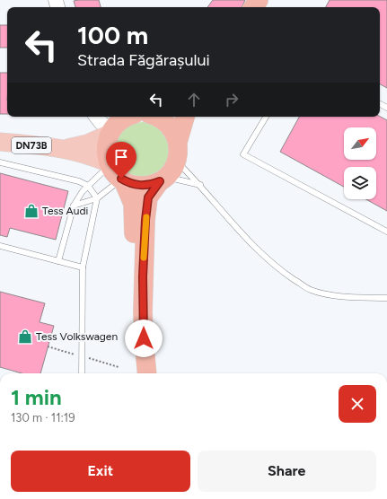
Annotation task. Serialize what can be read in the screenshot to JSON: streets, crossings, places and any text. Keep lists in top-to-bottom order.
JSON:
{
  "streets": {
    "main road": ["DN73B"]
  },
  "places": {
    "shop": ["Tess Audi", "Tess Volkswagen"]
  },
  "north": "top right",
  "page": {
    "turn": ["100 m", "Strada Făgărașului"],
    "heading": ["1 min", "130 m · 11:19"],
    "buttons": ["Exit", "Share"]
  }
}
